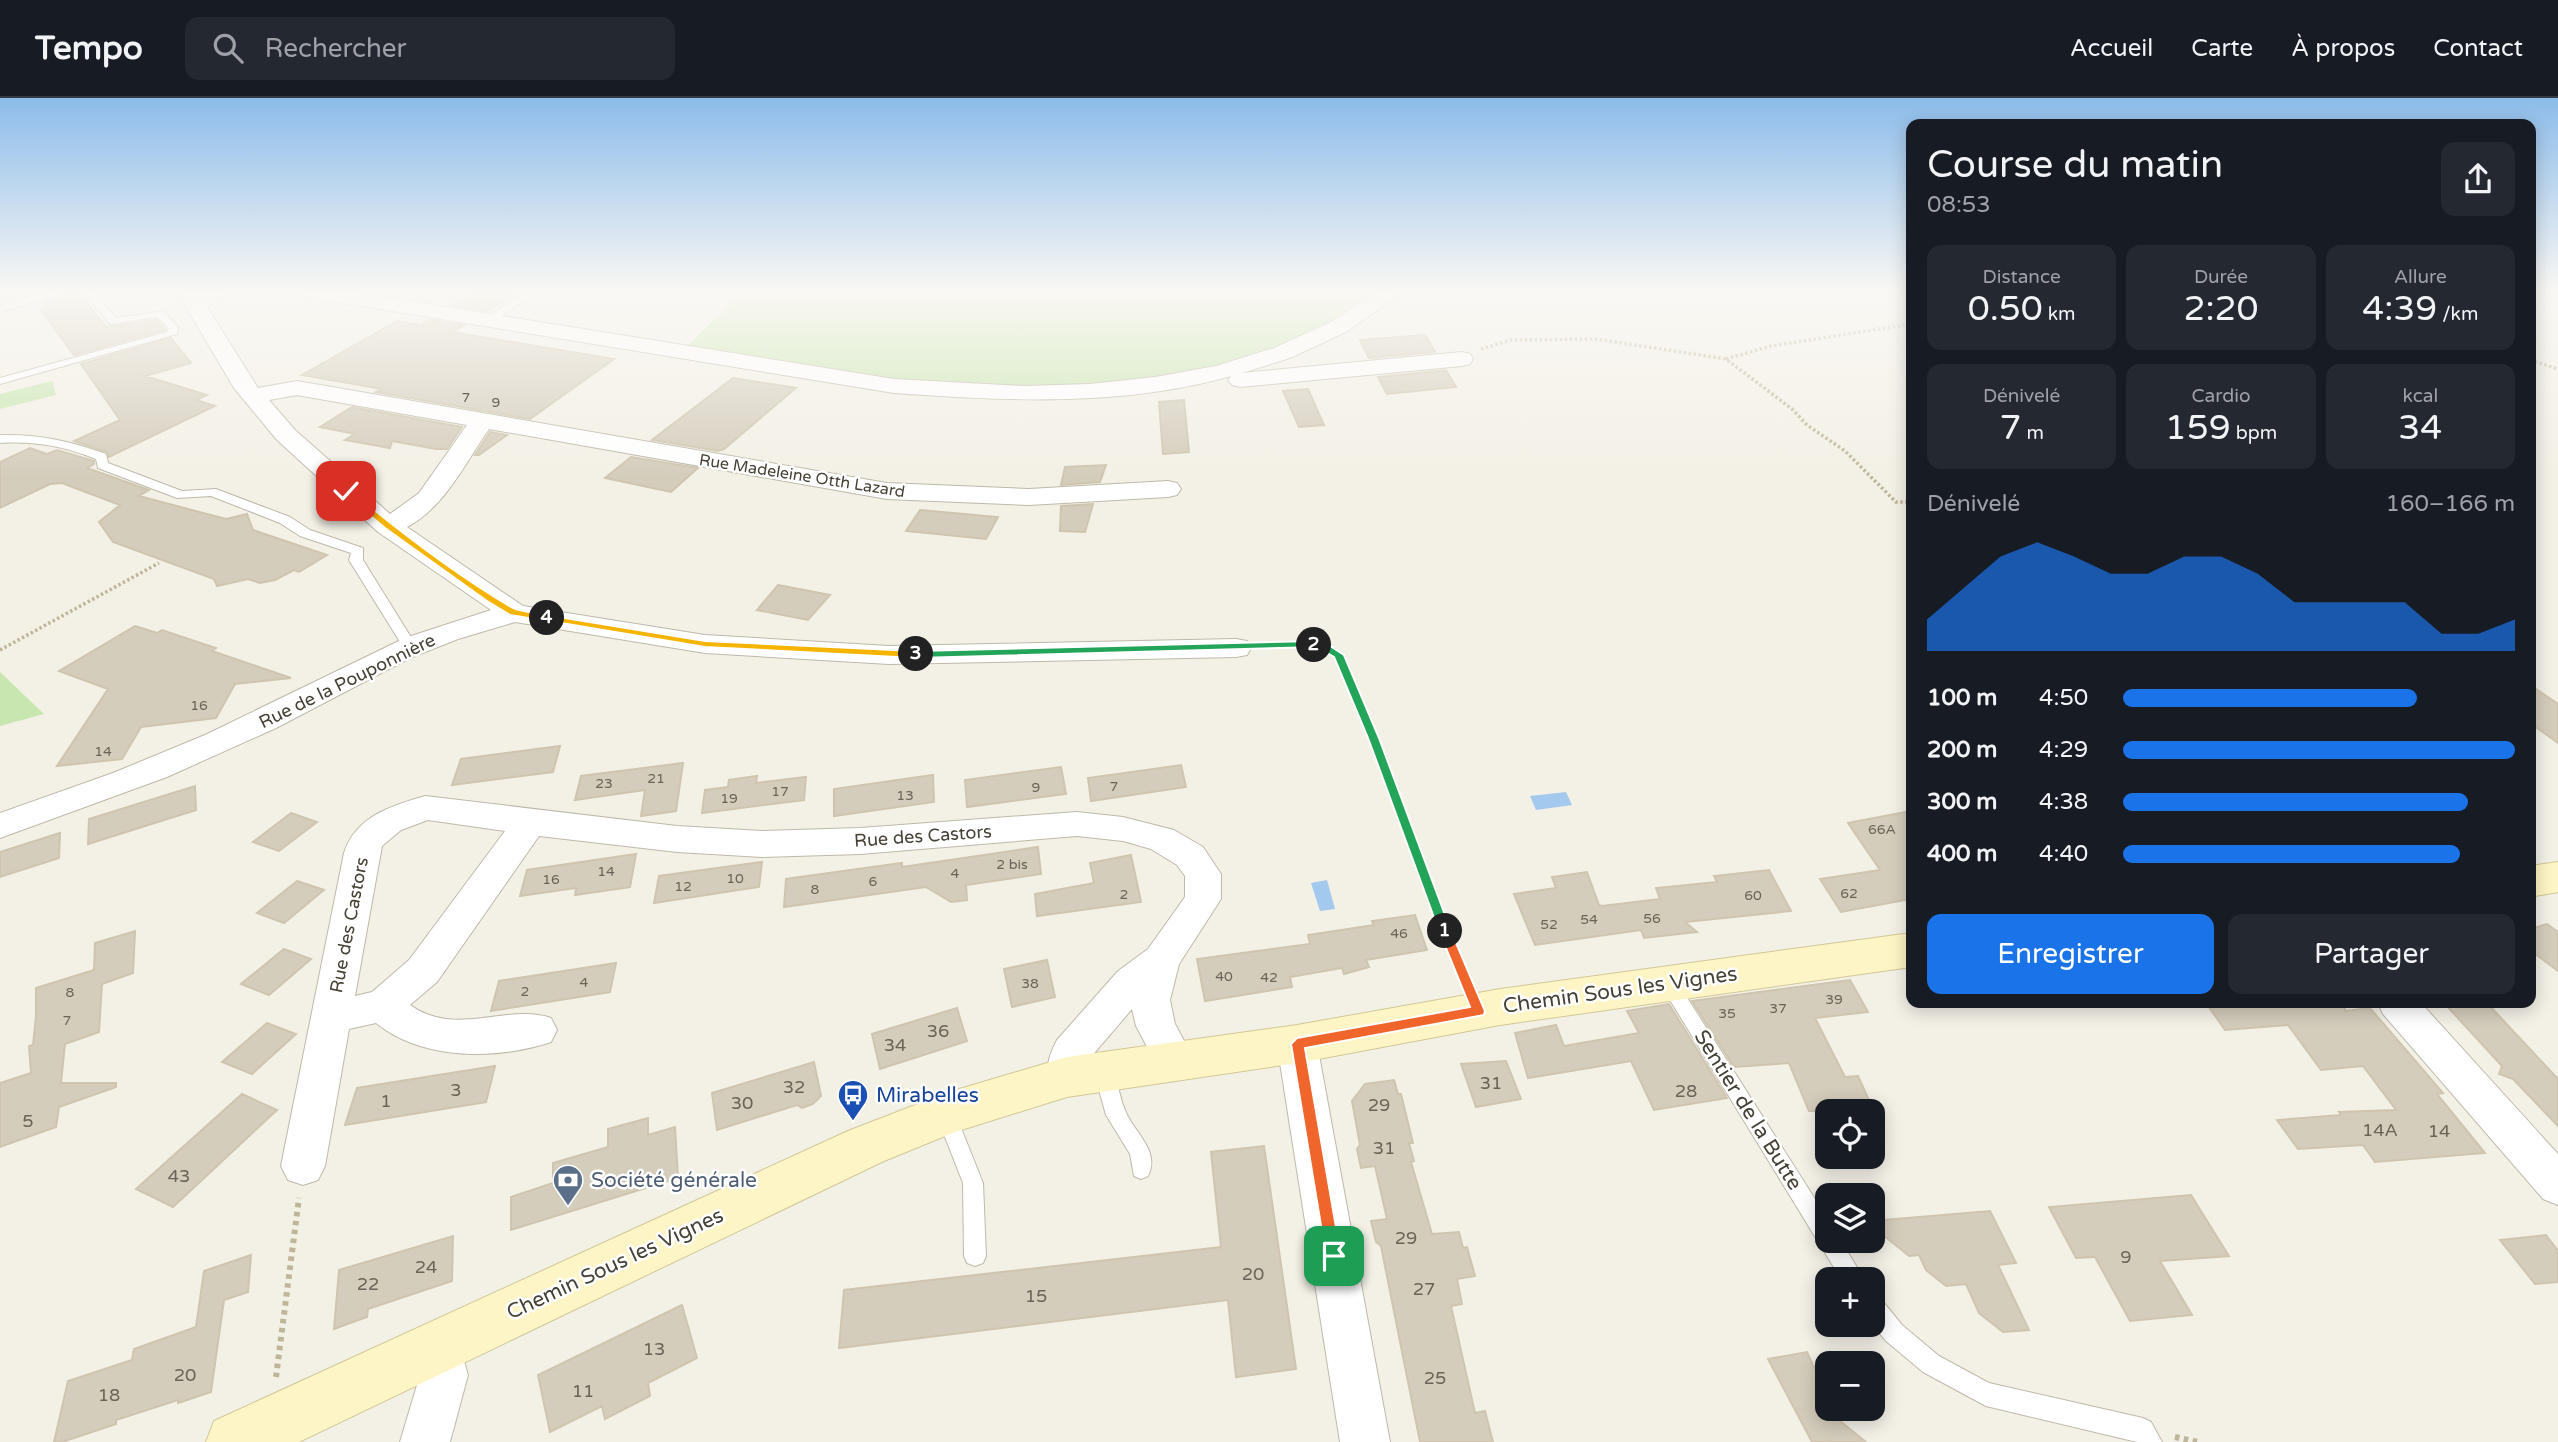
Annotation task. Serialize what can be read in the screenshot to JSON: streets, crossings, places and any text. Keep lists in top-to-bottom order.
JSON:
{
  "streets": {
    "street": [
      "Rue Madeleine Otth Lazard",
      "Rue de la Pouponnière",
      "Rue des Castors",
      "Chemin Sous les Vignes"
    ],
    "lane": ["Sentier de la Butte"]
  },
  "crossings": [
    ["Rue des Castors", "Chemin Sous les Vignes"],
    ["Chemin Sous les Vignes", "Sentier de la Butte"]
  ],
  "places": {
    "bus stop": ["Mirabelles"],
    "bank": ["Société générale"]
  },
  "house_numbers": [
    "7",
    "9",
    "16",
    "14",
    "21",
    "23",
    "7",
    "9",
    "17",
    "13",
    "19",
    "66A",
    "2 bis",
    "14",
    "4",
    "10",
    "16",
    "6",
    "12",
    "8",
    "62",
    "2",
    "60",
    "56",
    "54",
    "52",
    "46",
    "40",
    "42",
    "4",
    "38",
    "2",
    "8",
    "39",
    "37",
    "35",
    "7",
    "36",
    "34",
    "31",
    "32",
    "3",
    "28",
    "1",
    "30",
    "29",
    "5",
    "14A",
    "14",
    "31",
    "43",
    "29",
    "9",
    "24",
    "20",
    "22",
    "27",
    "15",
    "13",
    "20",
    "25",
    "11",
    "18"
  ],
  "page": {
    "header": "Tempo",
    "search": "Rechercher",
    "nav": [
      "Accueil",
      "Carte",
      "À propos",
      "Contact"
    ],
    "heading": ["Course du matin", "08:53"],
    "stats": [
      ["Distance", "0.50 km"],
      ["Durée", "2:20"],
      ["Allure", "4:39 /km"],
      ["Dénivelé", "7 m"],
      ["Cardio", "159 bpm"],
      ["kcal", "34"]
    ],
    "chart": ["Dénivelé", "160–166 m"],
    "pins": [
      "4",
      "2",
      "3",
      "1"
    ],
    "list": [
      {
        "name": "100 m",
        "note": "4:50"
      },
      {
        "name": "200 m",
        "note": "4:29"
      },
      {
        "name": "300 m",
        "note": "4:38"
      },
      {
        "name": "400 m",
        "note": "4:40"
      }
    ],
    "buttons": ["Enregistrer", "Partager"],
    "map_buttons": ["+", "−"]
  }
}
